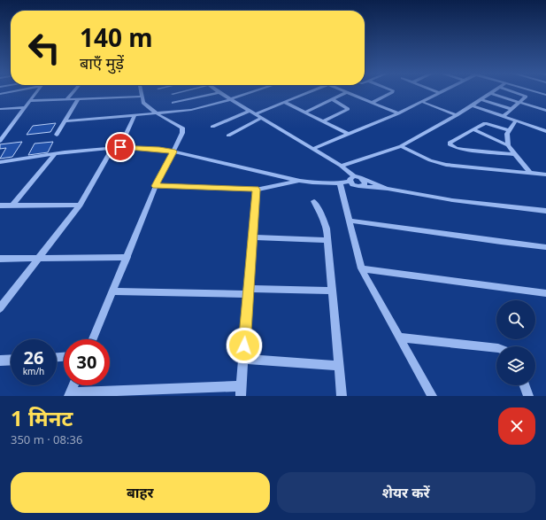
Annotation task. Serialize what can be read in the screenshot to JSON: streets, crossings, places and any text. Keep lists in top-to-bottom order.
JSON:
{
  "page": {
    "turn": ["140 m", "बाएँ मुड़ें"],
    "speed": "26 km/h",
    "limit": "30",
    "heading": ["1 मिनट", "350 m · 08:36"],
    "buttons": ["बाहर", "शेयर करें"]
  }
}
